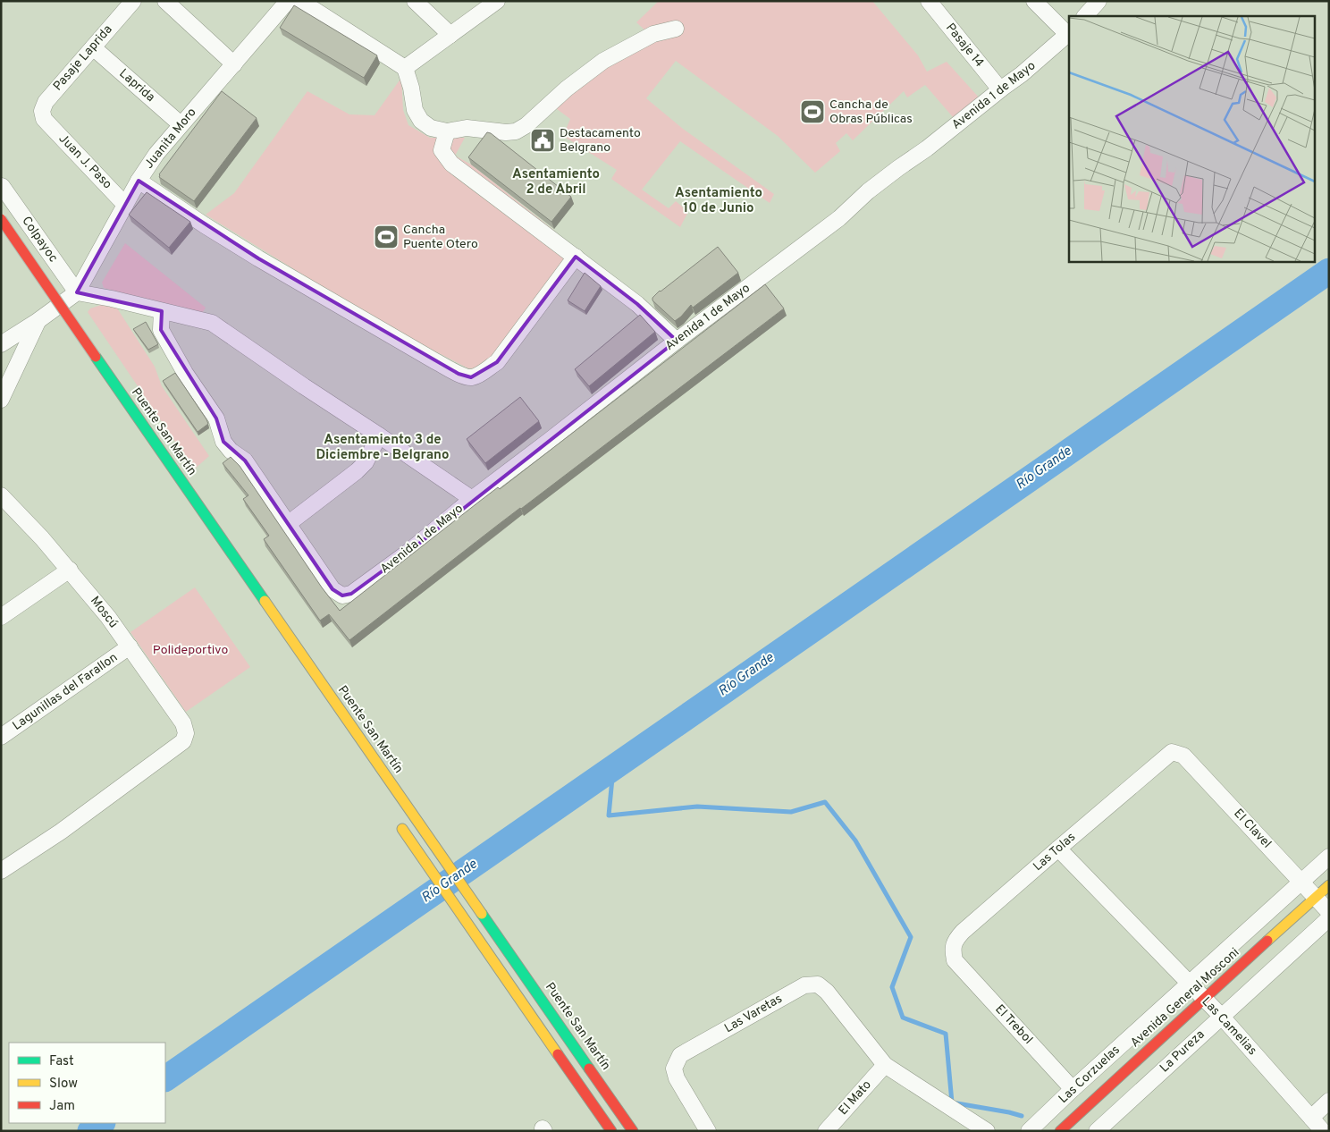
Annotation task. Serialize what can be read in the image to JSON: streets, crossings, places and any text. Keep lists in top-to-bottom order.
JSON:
{
  "streets": {
    "main road": ["Puente San Martín", "Avenida General Mosconi"],
    "street": [
      "Pasaje 14",
      "Pasaje Laprida",
      "Laprida",
      "Avenida 1 de Mayo",
      "Juanita Moro",
      "Juan J. Paso",
      "Colpayoc",
      "Moscú",
      "Lagunillas del Farallon",
      "El Clavel",
      "Las Tolas",
      "Las Varetas",
      "El Trebol",
      "Las Camelias",
      "La Pureza",
      "Las Corzuelas",
      "El Mato"
    ]
  },
  "crossings": [
    ["Pasaje 14", "Avenida 1 de Mayo"],
    ["Pasaje Laprida", "Laprida"],
    ["Pasaje Laprida", "Juan J. Paso"],
    ["Laprida", "Juanita Moro"],
    ["Juanita Moro", "Juan J. Paso"],
    ["Juanita Moro", "Colpayoc"],
    ["Moscú", "Lagunillas del Farallon"],
    ["El Clavel", "Las Tolas"],
    ["El Clavel", "Avenida General Mosconi"],
    ["El Clavel", "Las Corzuelas"],
    ["Las Tolas", "El Trebol"],
    ["Las Tolas", "Las Camelias"],
    ["Avenida General Mosconi", "Las Camelias"],
    ["Las Varetas", "El Mato"],
    ["El Trebol", "Las Corzuelas"],
    ["Las Camelias", "La Pureza"],
    ["Las Camelias", "Las Corzuelas"]
  ],
  "districts": ["Asentamiento 2 de Abril", "Asentamiento 10 de Junio", "Asentamiento 3 de Diciembre - Belgrano"],
  "water": ["Río Grande"],
  "parks": ["Polideportivo"],
  "places": {
    "sports": ["Cancha de Obras Públicas", "Cancha Puente Otero"],
    "public building": ["Destacamento Belgrano"]
  },
  "legend": ["Fast", "Slow", "Jam"]
}
